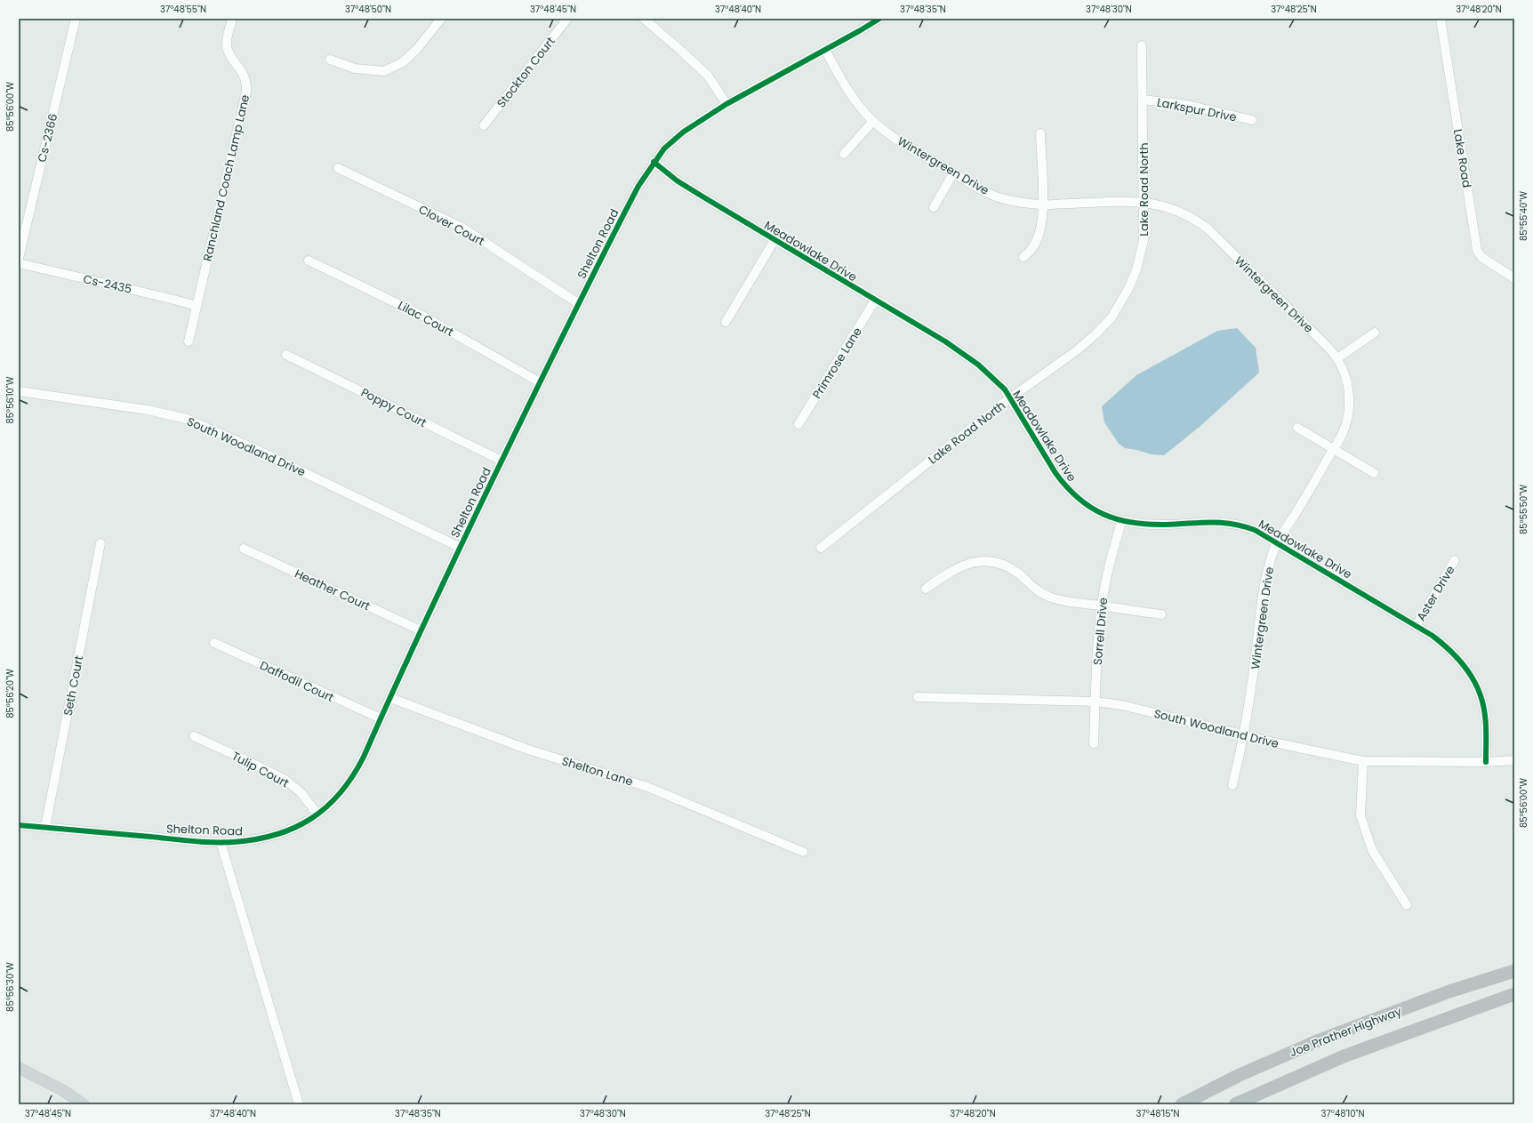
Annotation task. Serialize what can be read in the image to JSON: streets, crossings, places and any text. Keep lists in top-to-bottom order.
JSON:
{
  "streets": {
    "highway": ["Joe Prather Highway"],
    "street": [
      "Stockton Court",
      "Larkspur Drive",
      "Cs-2366",
      "Lake Road",
      "Wintergreen Drive",
      "Ranchland Coach Lamp Lane",
      "Lake Road North",
      "Clover Court",
      "Shelton Road",
      "Meadowlake Drive",
      "Cs-2435",
      "Lilac Court",
      "Primrose Lane",
      "Poppy Court",
      "South Woodland Drive",
      "Heather Court",
      "Aster Drive",
      "Sorrell Drive",
      "Daffodil Court",
      "Seth Court",
      "Tulip Court",
      "Shelton Lane"
    ]
  },
  "crossings": [
    ["Larkspur Drive", "Lake Road North"],
    ["Wintergreen Drive", "Lake Road North"],
    ["Wintergreen Drive", "Shelton Road"],
    ["Wintergreen Drive", "Meadowlake Drive"],
    ["Wintergreen Drive", "South Woodland Drive"],
    ["Ranchland Coach Lamp Lane", "Cs-2435"],
    ["Lake Road North", "Meadowlake Drive"],
    ["Clover Court", "Shelton Road"],
    ["Shelton Road", "Meadowlake Drive"],
    ["Shelton Road", "Lilac Court"],
    ["Shelton Road", "Poppy Court"],
    ["Shelton Road", "South Woodland Drive"],
    ["Shelton Road", "Heather Court"],
    ["Shelton Road", "Daffodil Court"],
    ["Shelton Road", "Seth Court"],
    ["Shelton Road", "Tulip Court"],
    ["Shelton Road", "Shelton Lane"],
    ["Meadowlake Drive", "Primrose Lane"],
    ["Meadowlake Drive", "South Woodland Drive"],
    ["Meadowlake Drive", "Aster Drive"],
    ["Meadowlake Drive", "Sorrell Drive"],
    ["South Woodland Drive", "Sorrell Drive"]
  ],
  "coordinates": [
    "37°48'55\"N",
    "37°48'50\"N",
    "37°48'45\"N",
    "37°48'40\"N",
    "37°48'35\"N",
    "37°48'30\"N",
    "37°48'25\"N",
    "37°48'20\"N",
    "85°56'00\"W",
    "85°55'40\"W",
    "85°56'10\"W",
    "85°55'50\"W",
    "85°56'20\"W",
    "85°56'30\"W",
    "37°48'15\"N",
    "37°48'10\"N"
  ]
}
